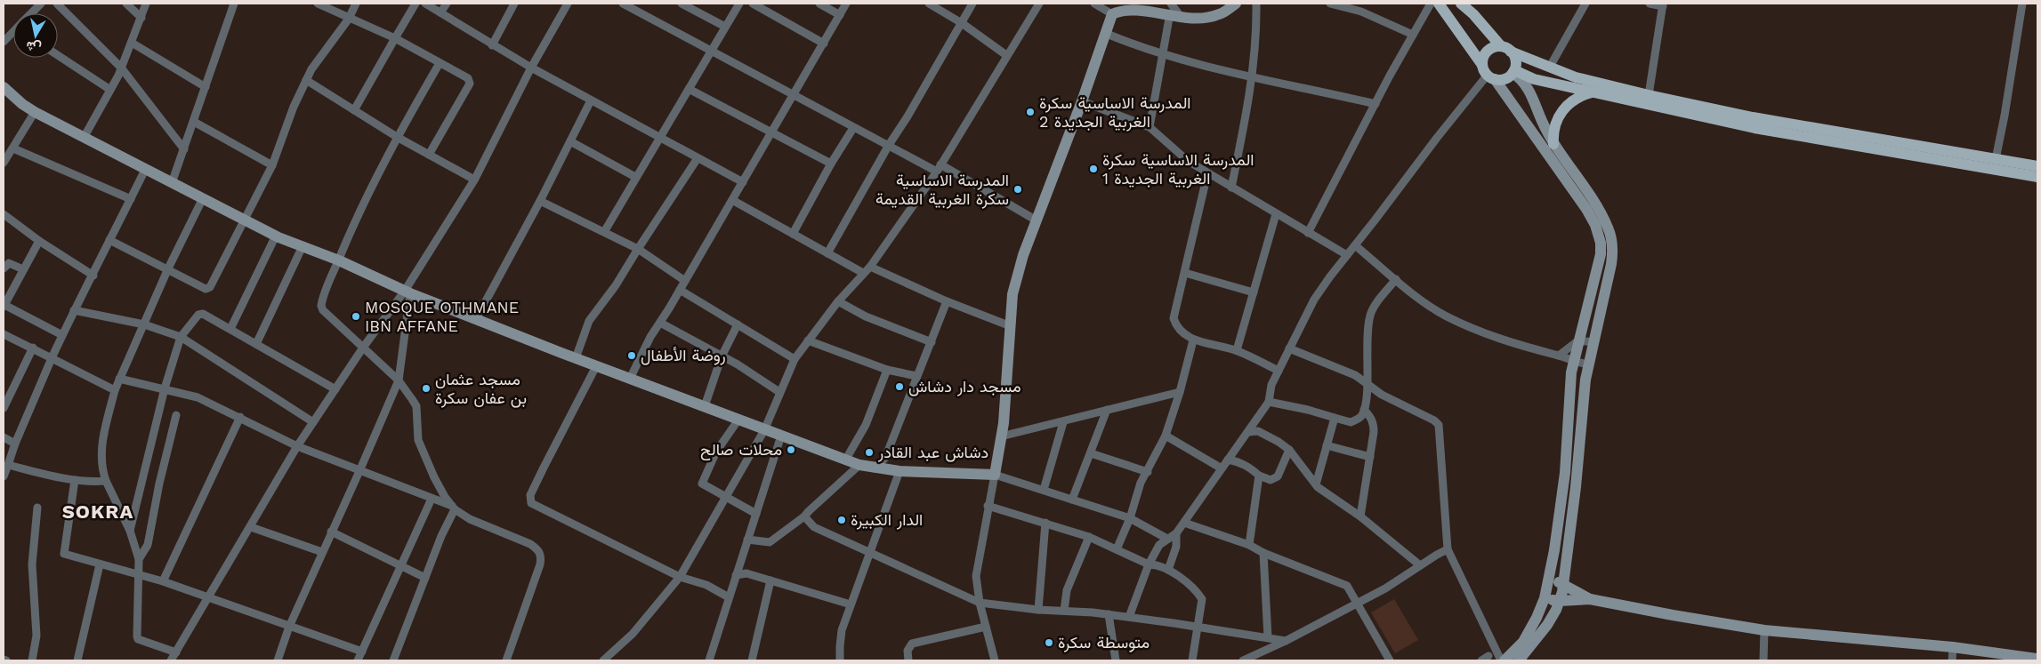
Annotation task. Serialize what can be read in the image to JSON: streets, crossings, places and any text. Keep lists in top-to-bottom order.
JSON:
{
  "districts": ["SOKRA"],
  "places": [
    "المدرسة الاساسية سكرة الغربية الجديدة 2",
    "المدرسة الاساسية سكرة الغربية الجديدة 1",
    "المدرسة الاساسية سكرة الغربية القديمة",
    "MOSQUE OTHMANE IBN AFFANE",
    "روضة الأطفال",
    "مسجد دار دشاش",
    "مسجد عثمان بن عفان سكرة",
    "محلات صالح",
    "دشاش عبد القادر",
    "الدار الكبيرة",
    "متوسطة سكرة"
  ],
  "north": "bottom"
}
